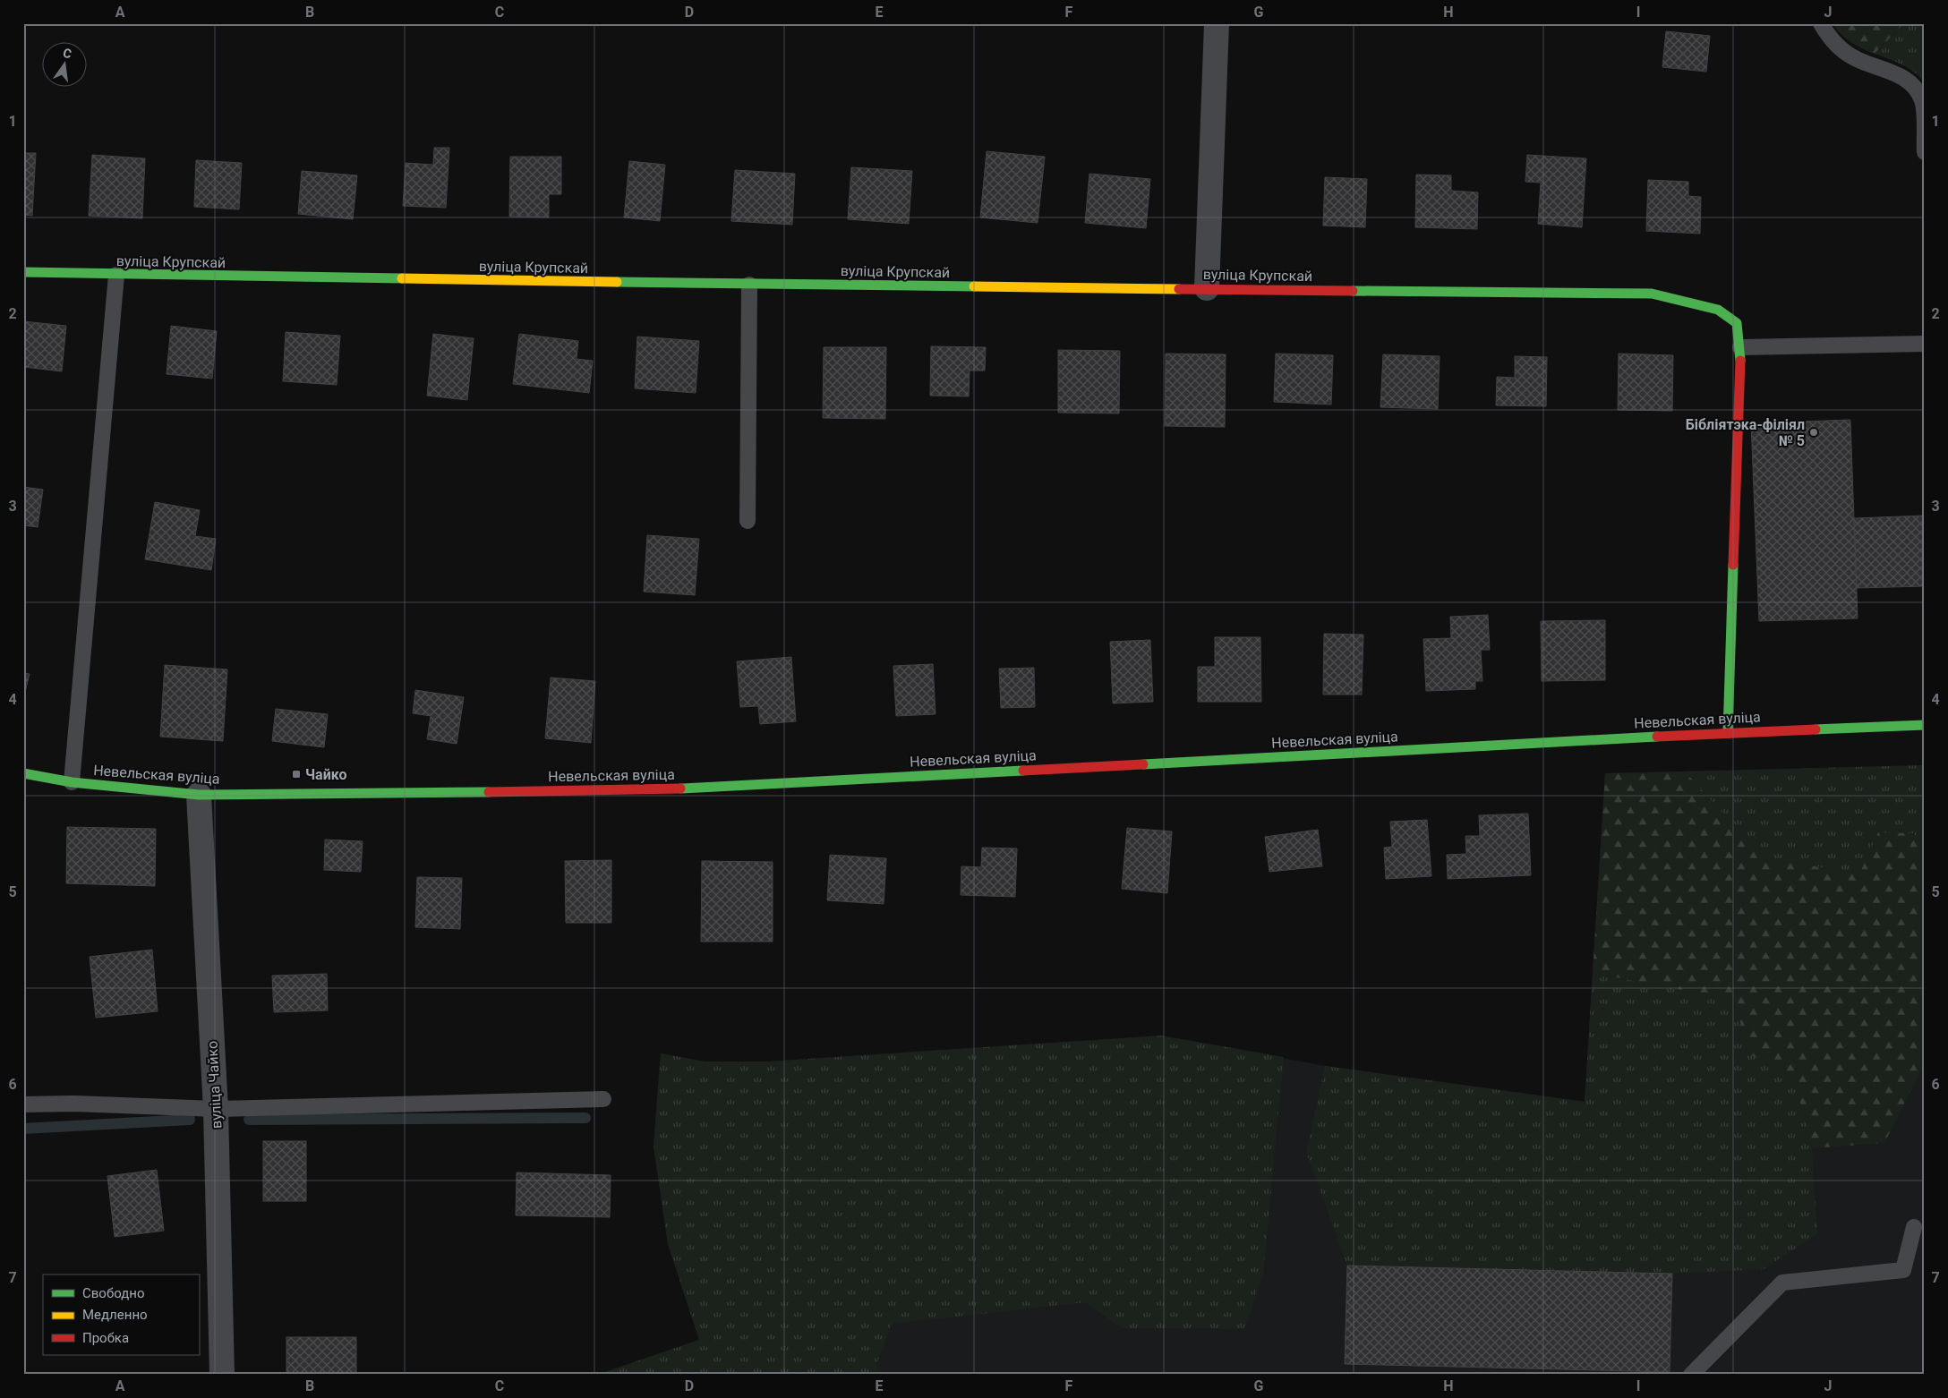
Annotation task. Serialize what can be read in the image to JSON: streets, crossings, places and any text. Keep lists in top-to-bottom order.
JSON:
{
  "streets": {
    "street": ["вуліца Крупскай", "Невельская вуліца", "вуліца Чайко"]
  },
  "crossings": [
    ["вуліца Крупскай", "Невельская вуліца"],
    ["Невельская вуліца", "вуліца Чайко"]
  ],
  "places": {
    "other": ["Бібліятэка-філіял № 5"],
    "transit": ["Чайко"]
  },
  "legend": ["Свободно", "Медленно", "Пробка"],
  "north": "top",
  "grid": {
    "columns": [
      "A",
      "B",
      "C",
      "D",
      "E",
      "F",
      "G",
      "H",
      "I",
      "J"
    ],
    "rows": [
      "1",
      "2",
      "3",
      "4",
      "5",
      "6",
      "7"
    ]
  }
}
